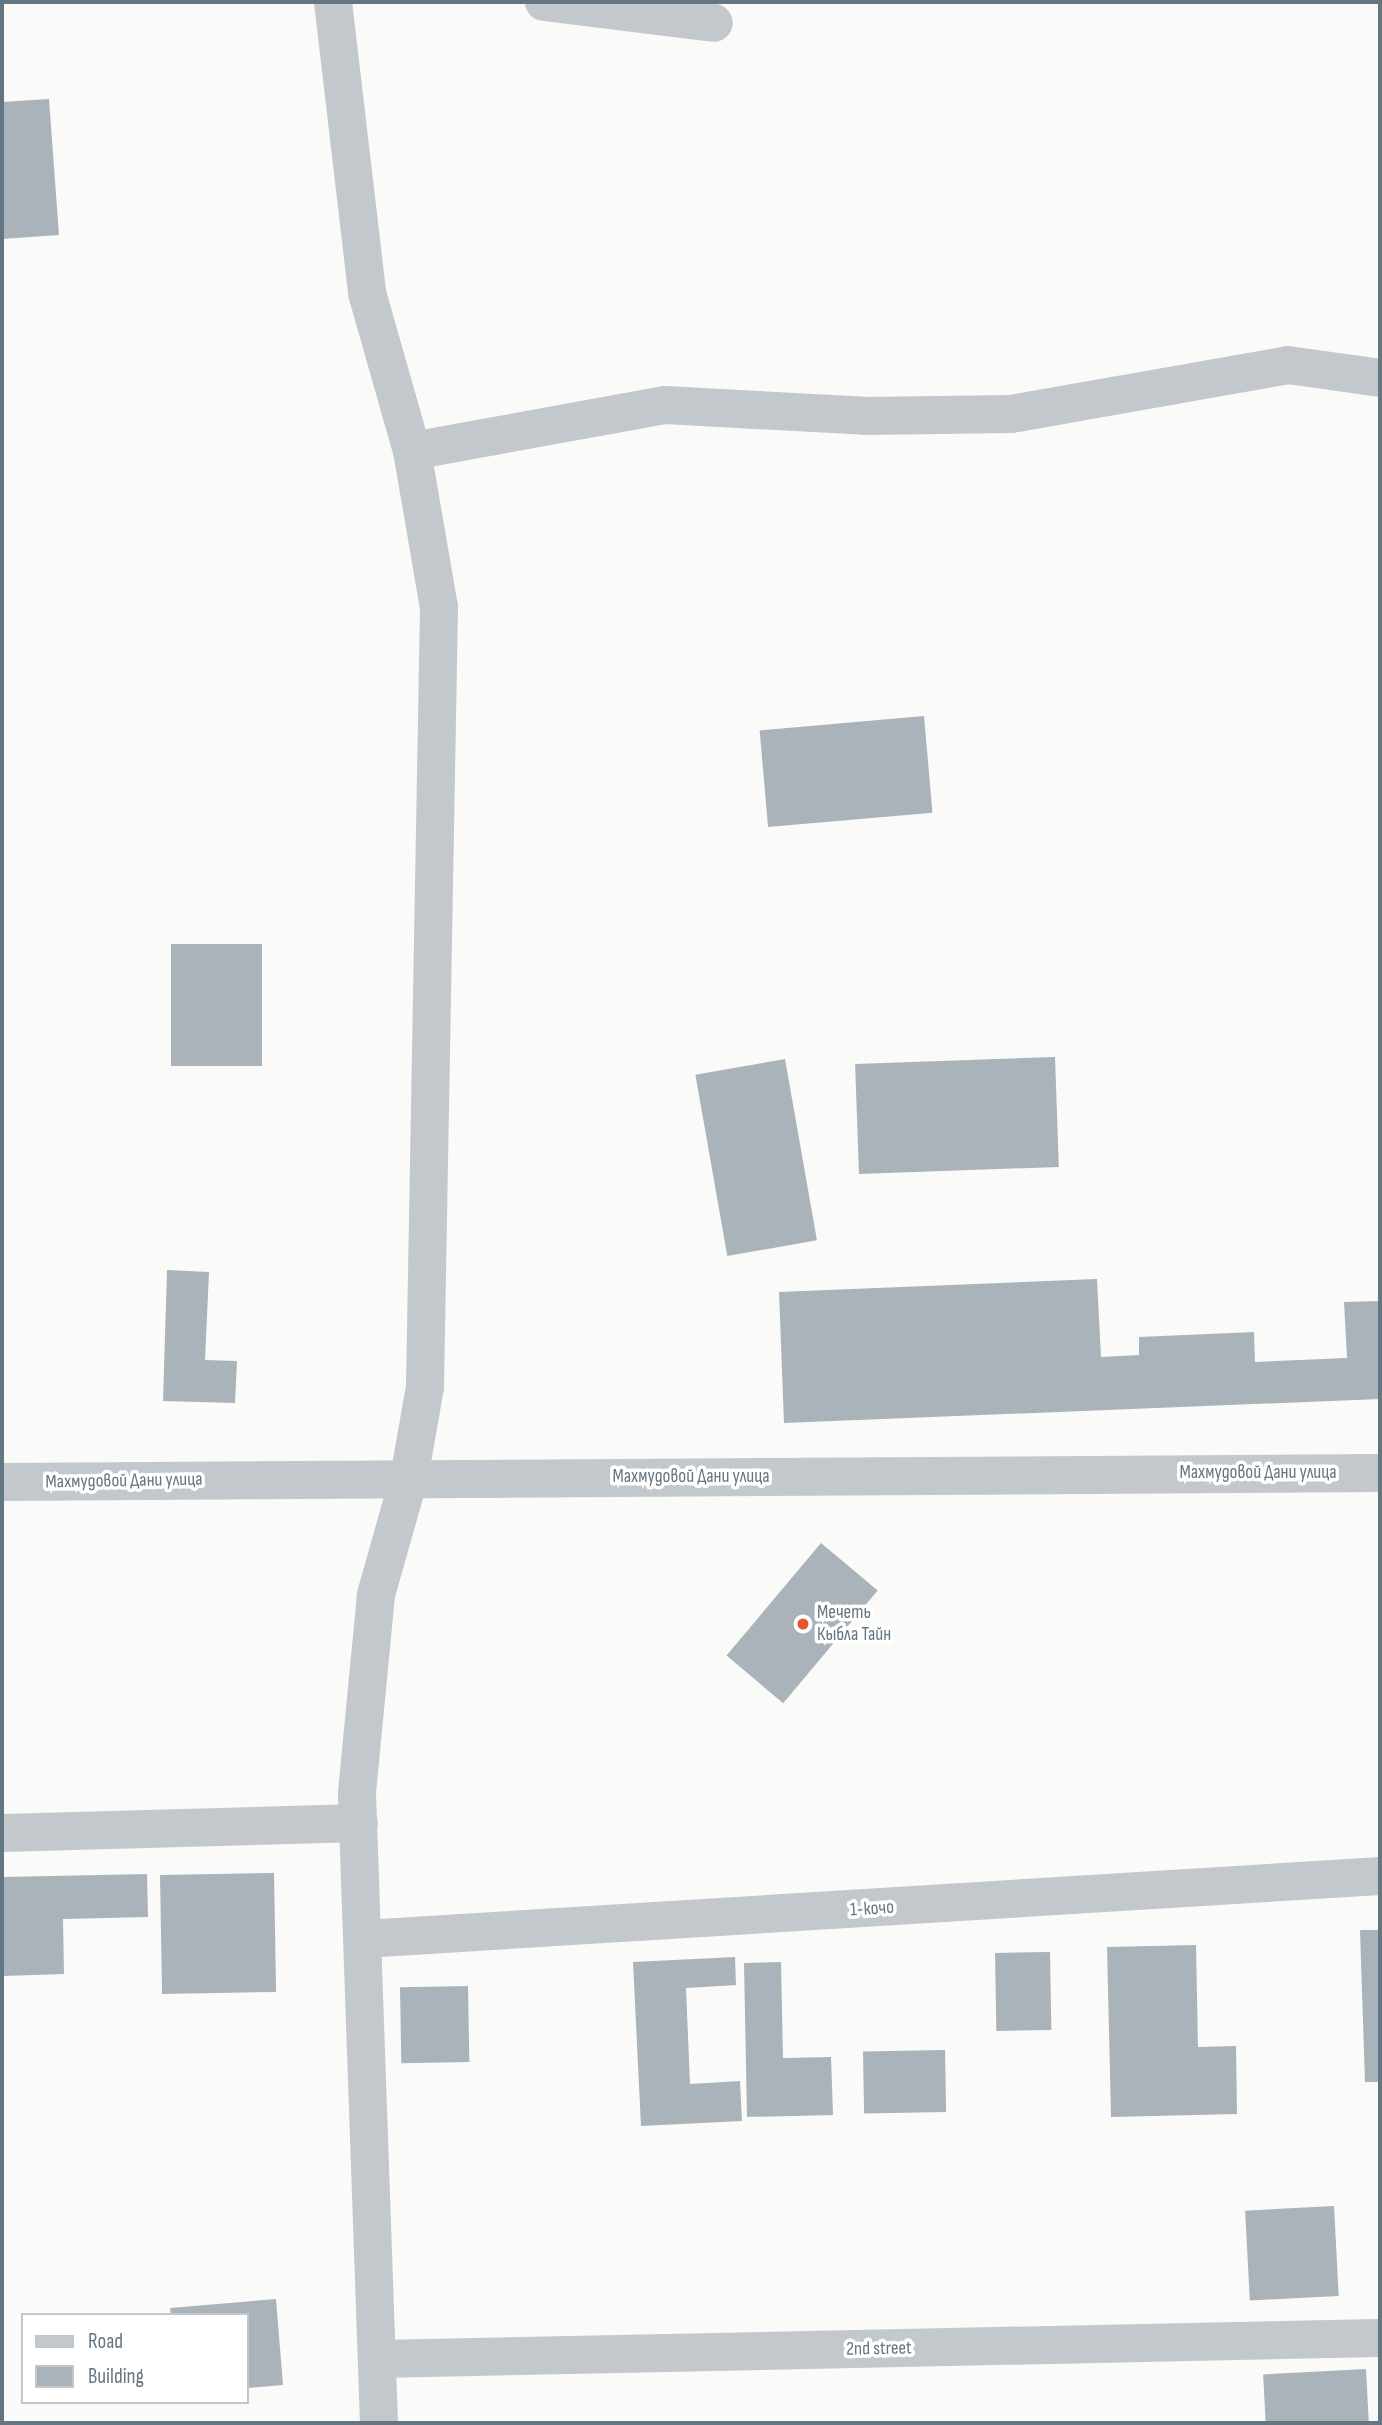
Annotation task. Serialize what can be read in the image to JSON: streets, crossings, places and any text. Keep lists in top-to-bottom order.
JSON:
{
  "streets": {
    "street": ["Махмудовой Дани улица", "1-кочо", "2nd street"]
  },
  "places": ["Мечеть Кыбла Тайн"],
  "legend": ["Road", "Building"]
}
